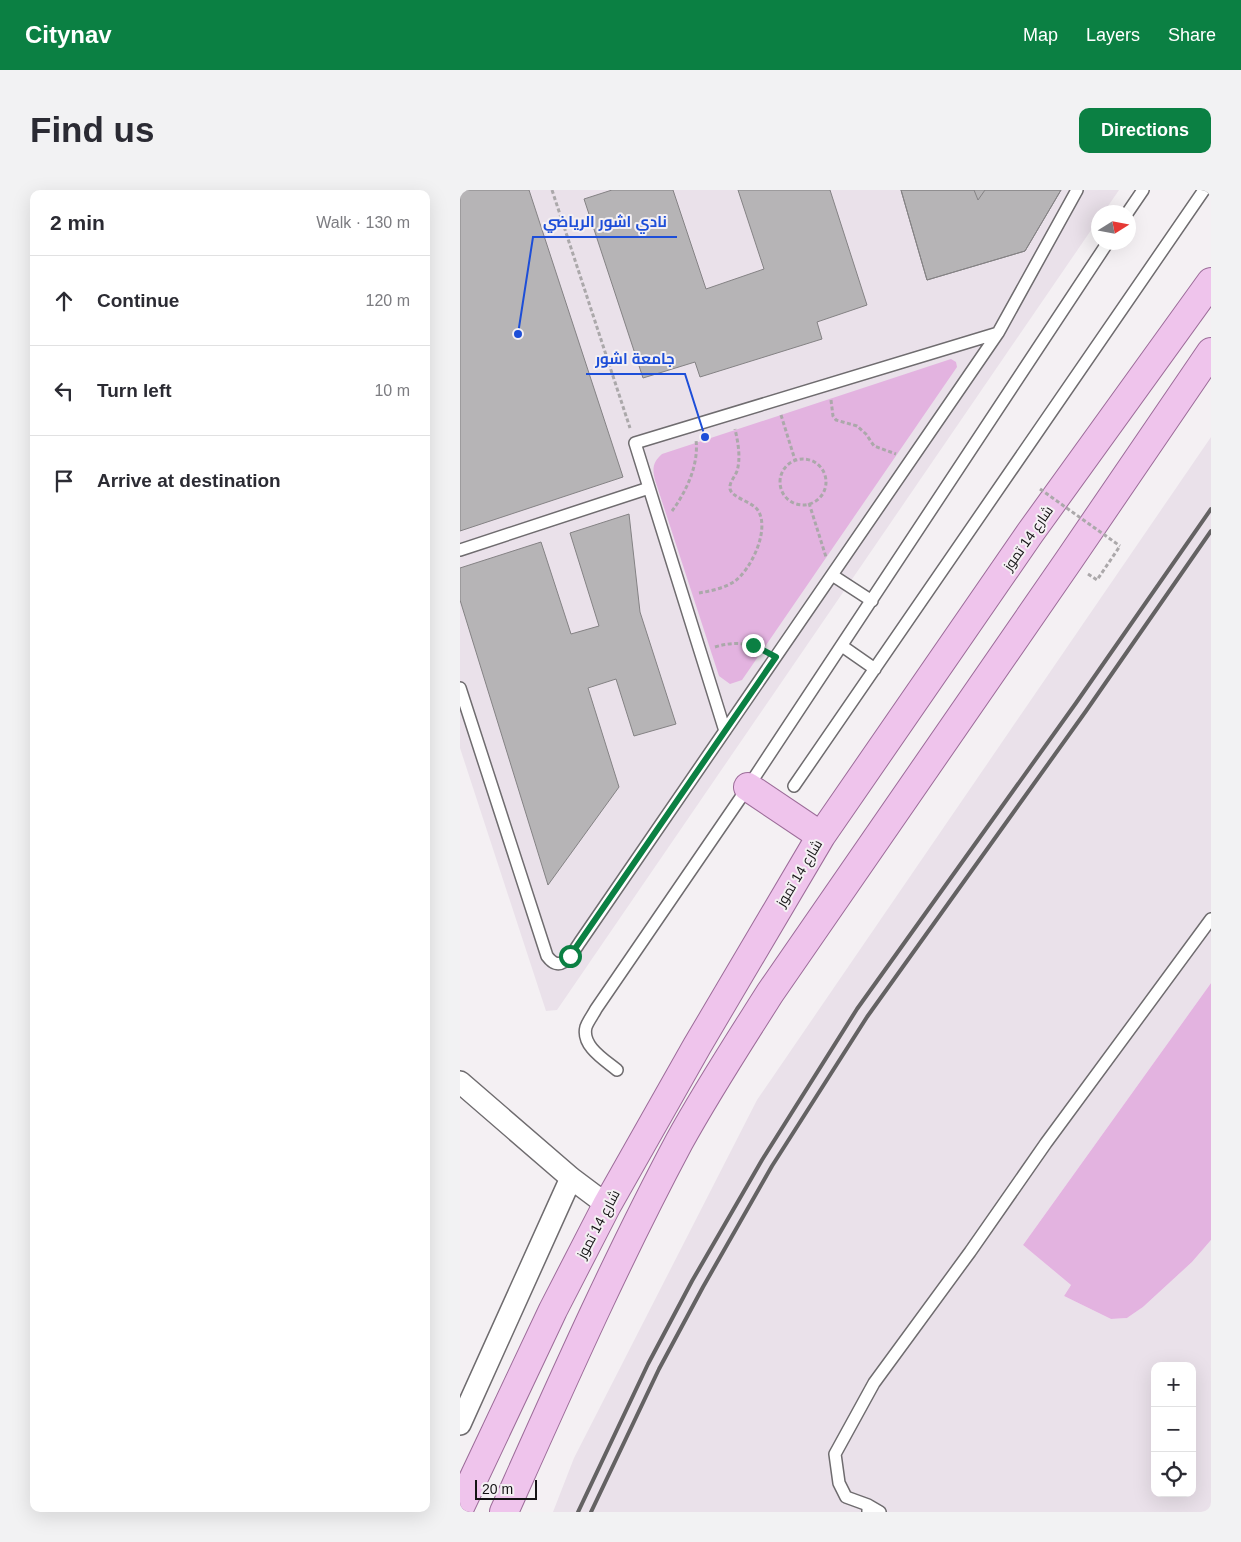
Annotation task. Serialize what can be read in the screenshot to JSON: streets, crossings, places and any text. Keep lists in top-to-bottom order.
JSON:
{
  "streets": {
    "main road": ["شارع 14 تموز"]
  },
  "places": ["نادي اشور الرياضي", "جامعة اشور"],
  "scale_bar": "20 m",
  "north": "right",
  "page": {
    "header": "Citynav",
    "nav": ["Map", "Layers", "Share"],
    "buttons": "Directions",
    "title": "Find us",
    "heading": ["2 min", "Walk · 130 m"],
    "list": [
      ["Continue", "120 m"],
      ["Turn left", "10 m"],
      "Arrive at destination"
    ],
    "map_buttons": ["+", "−"],
    "scale": "20 m"
  }
}
